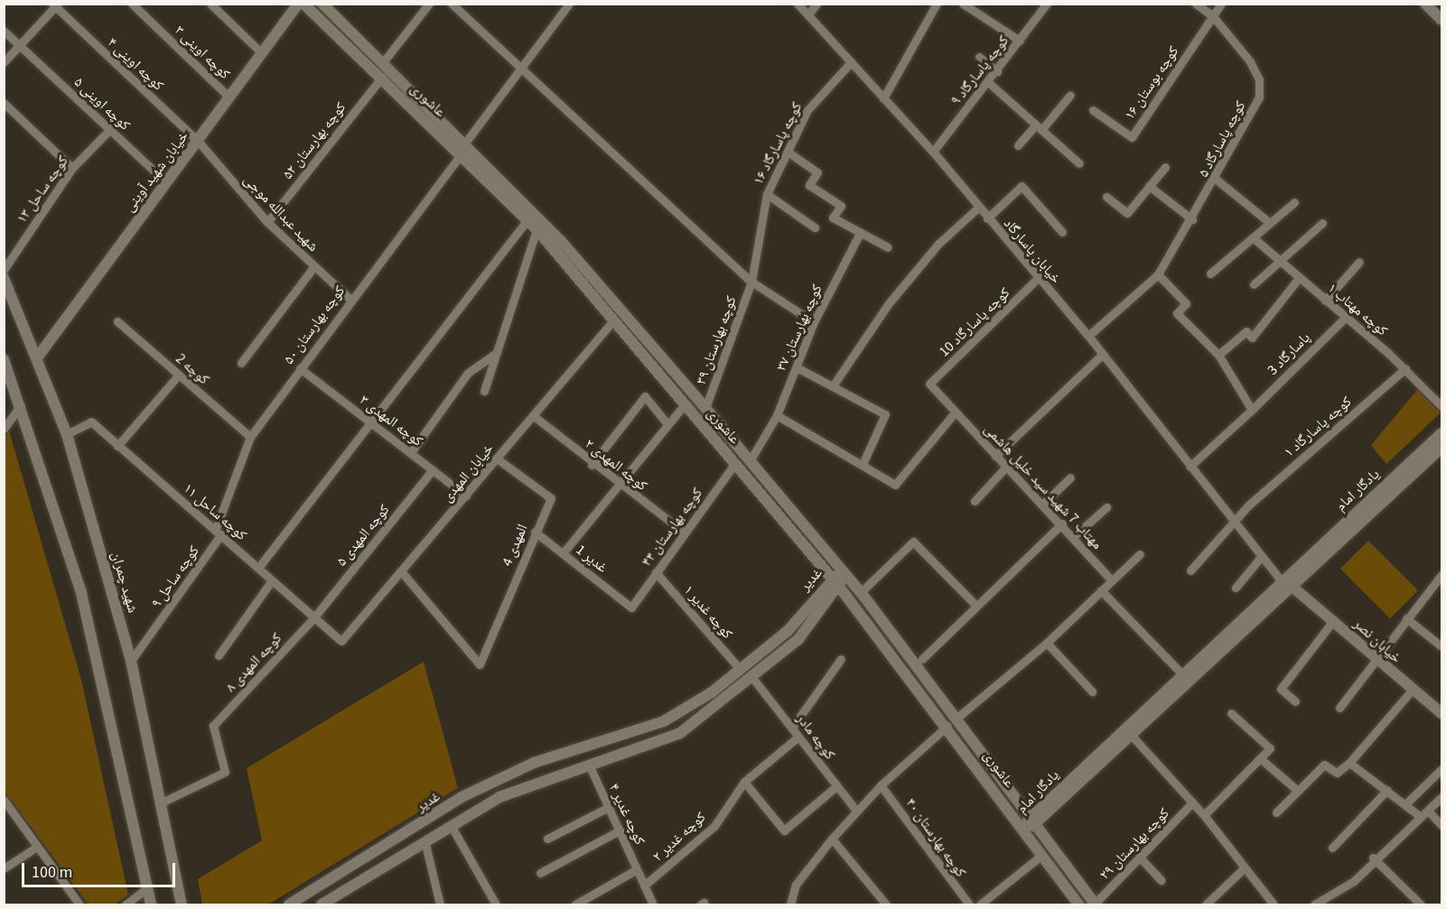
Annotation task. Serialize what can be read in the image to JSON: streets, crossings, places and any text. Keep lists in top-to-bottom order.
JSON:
{
  "streets": {
    "street": [
      "کوچه اوینی ۳",
      "کوچه اوینی ۴",
      "کوچه پاسارگاد ۹",
      "کوچه بوستان ۱۶",
      "عاشوری",
      "کوچه اوینی ۵",
      "کوچه پاسارگاد ۵",
      "کوچه بهارستان ۵۲",
      "کوچه پاسارگاد ۱۶",
      "خیابان شهید آوینی",
      "کوچه ساحل ۱۳",
      "شهید عبدالله موجی",
      "خیابان پاسارگاد",
      "کوچه مهتاب ۱",
      "کوچه پاسارگاد 10",
      "کوچه بهارستان ۵۰",
      "کوچه بهارستان ۳۷",
      "کوچه بهارستان ۳۹",
      "پاسارگاد 3",
      "کوچه 2",
      "کوچه المهدی ۳",
      "کوچه پاسارگاد ۱",
      "کوچه المهدی ۲",
      "خیابان المهدی",
      "مهتاب 7 شهید سید خلیل هاشمی",
      "یادگار امام",
      "کوچه ساحل ۱۱",
      "کوچه بهارستان ۴۴",
      "کوچه المهدی ۵",
      "المهدی 4",
      "غدیر 1",
      "کوچه ساحل ۹",
      "غدیر",
      "شهید چمران",
      "کوچه غدیر ۱",
      "خیابان نصر",
      "کوچه المهدی ۸",
      "کوچه مادر",
      "کوچه غدیر ۴",
      "کوچه غدیر ۲",
      "کوچه بهارستان ۴۰",
      "کوچه بهارستان ۲۹"
    ]
  },
  "crossings": [
    ["کوچه اوینی ۳", "خیابان شهید آوینی"],
    ["کوچه اوینی ۴", "خیابان شهید آوینی"],
    ["کوچه اوینی ۴", "شهید عبدالله موجی"],
    ["کوچه پاسارگاد ۹", "خیابان پاسارگاد"],
    ["کوچه بوستان ۱۶", "کوچه پاسارگاد ۵"],
    ["عاشوری", "کوچه بهارستان ۵۲"],
    ["عاشوری", "کوچه بهارستان ۵۰"],
    ["عاشوری", "کوچه بهارستان ۳۷"],
    ["عاشوری", "کوچه بهارستان ۳۹"],
    ["عاشوری", "خیابان المهدی"],
    ["عاشوری", "یادگار امام"],
    ["عاشوری", "کوچه بهارستان ۴۴"],
    ["عاشوری", "غدیر"],
    ["عاشوری", "کوچه بهارستان ۲۹"],
    ["کوچه اوینی ۵", "خیابان شهید آوینی"],
    ["کوچه اوینی ۵", "کوچه ساحل ۱۳"],
    ["کوچه پاسارگاد ۵", "خیابان پاسارگاد"],
    ["کوچه بهارستان ۵۲", "شهید عبدالله موجی"],
    ["کوچه پاسارگاد ۱۶", "خیابان پاسارگاد"],
    ["کوچه پاسارگاد ۱۶", "کوچه بهارستان ۳۹"],
    ["خیابان شهید آوینی", "شهید عبدالله موجی"],
    ["خیابان شهید آوینی", "شهید چمران"],
    ["شهید عبدالله موجی", "کوچه بهارستان ۵۰"],
    ["خیابان پاسارگاد", "کوچه پاسارگاد 10"],
    ["خیابان پاسارگاد", "پاسارگاد 3"],
    ["خیابان پاسارگاد", "کوچه پاسارگاد ۱"],
    ["خیابان پاسارگاد", "یادگار امام"],
    ["کوچه مهتاب ۱", "پاسارگاد 3"],
    ["کوچه مهتاب ۱", "کوچه پاسارگاد ۱"],
    ["کوچه پاسارگاد 10", "مهتاب 7 شهید سید خلیل هاشمی"],
    ["کوچه بهارستان ۵۰", "کوچه 2"],
    ["کوچه بهارستان ۵۰", "کوچه المهدی ۳"],
    ["کوچه بهارستان ۵۰", "کوچه ساحل ۱۱"],
    ["کوچه بهارستان ۵۰", "کوچه ساحل ۹"],
    ["کوچه المهدی ۳", "خیابان المهدی"],
    ["کوچه المهدی ۳", "کوچه المهدی ۵"],
    ["کوچه المهدی ۲", "خیابان المهدی"],
    ["کوچه المهدی ۲", "کوچه بهارستان ۴۴"],
    ["خیابان المهدی", "کوچه ساحل ۱۱"],
    ["خیابان المهدی", "المهدی 4"],
    ["یادگار امام", "خیابان نصر"],
    ["کوچه ساحل ۱۱", "کوچه المهدی ۵"],
    ["کوچه ساحل ۱۱", "کوچه ساحل ۹"],
    ["کوچه ساحل ۱۱", "شهید چمران"],
    ["کوچه ساحل ۱۱", "کوچه المهدی ۸"],
    ["کوچه بهارستان ۴۴", "غدیر 1"],
    ["کوچه بهارستان ۴۴", "کوچه غدیر ۱"],
    ["کوچه المهدی ۵", "کوچه المهدی ۸"],
    ["المهدی 4", "غدیر 1"],
    ["کوچه ساحل ۹", "شهید چمران"],
    ["غدیر", "کوچه غدیر ۱"],
    ["غدیر", "کوچه مادر"],
    ["غدیر", "کوچه غدیر ۴"],
    ["شهید چمران", "کوچه المهدی ۸"],
    ["کوچه مادر", "کوچه غدیر ۲"],
    ["کوچه غدیر ۴", "کوچه غدیر ۲"]
  ],
  "scale_bar": "100 m"
}
